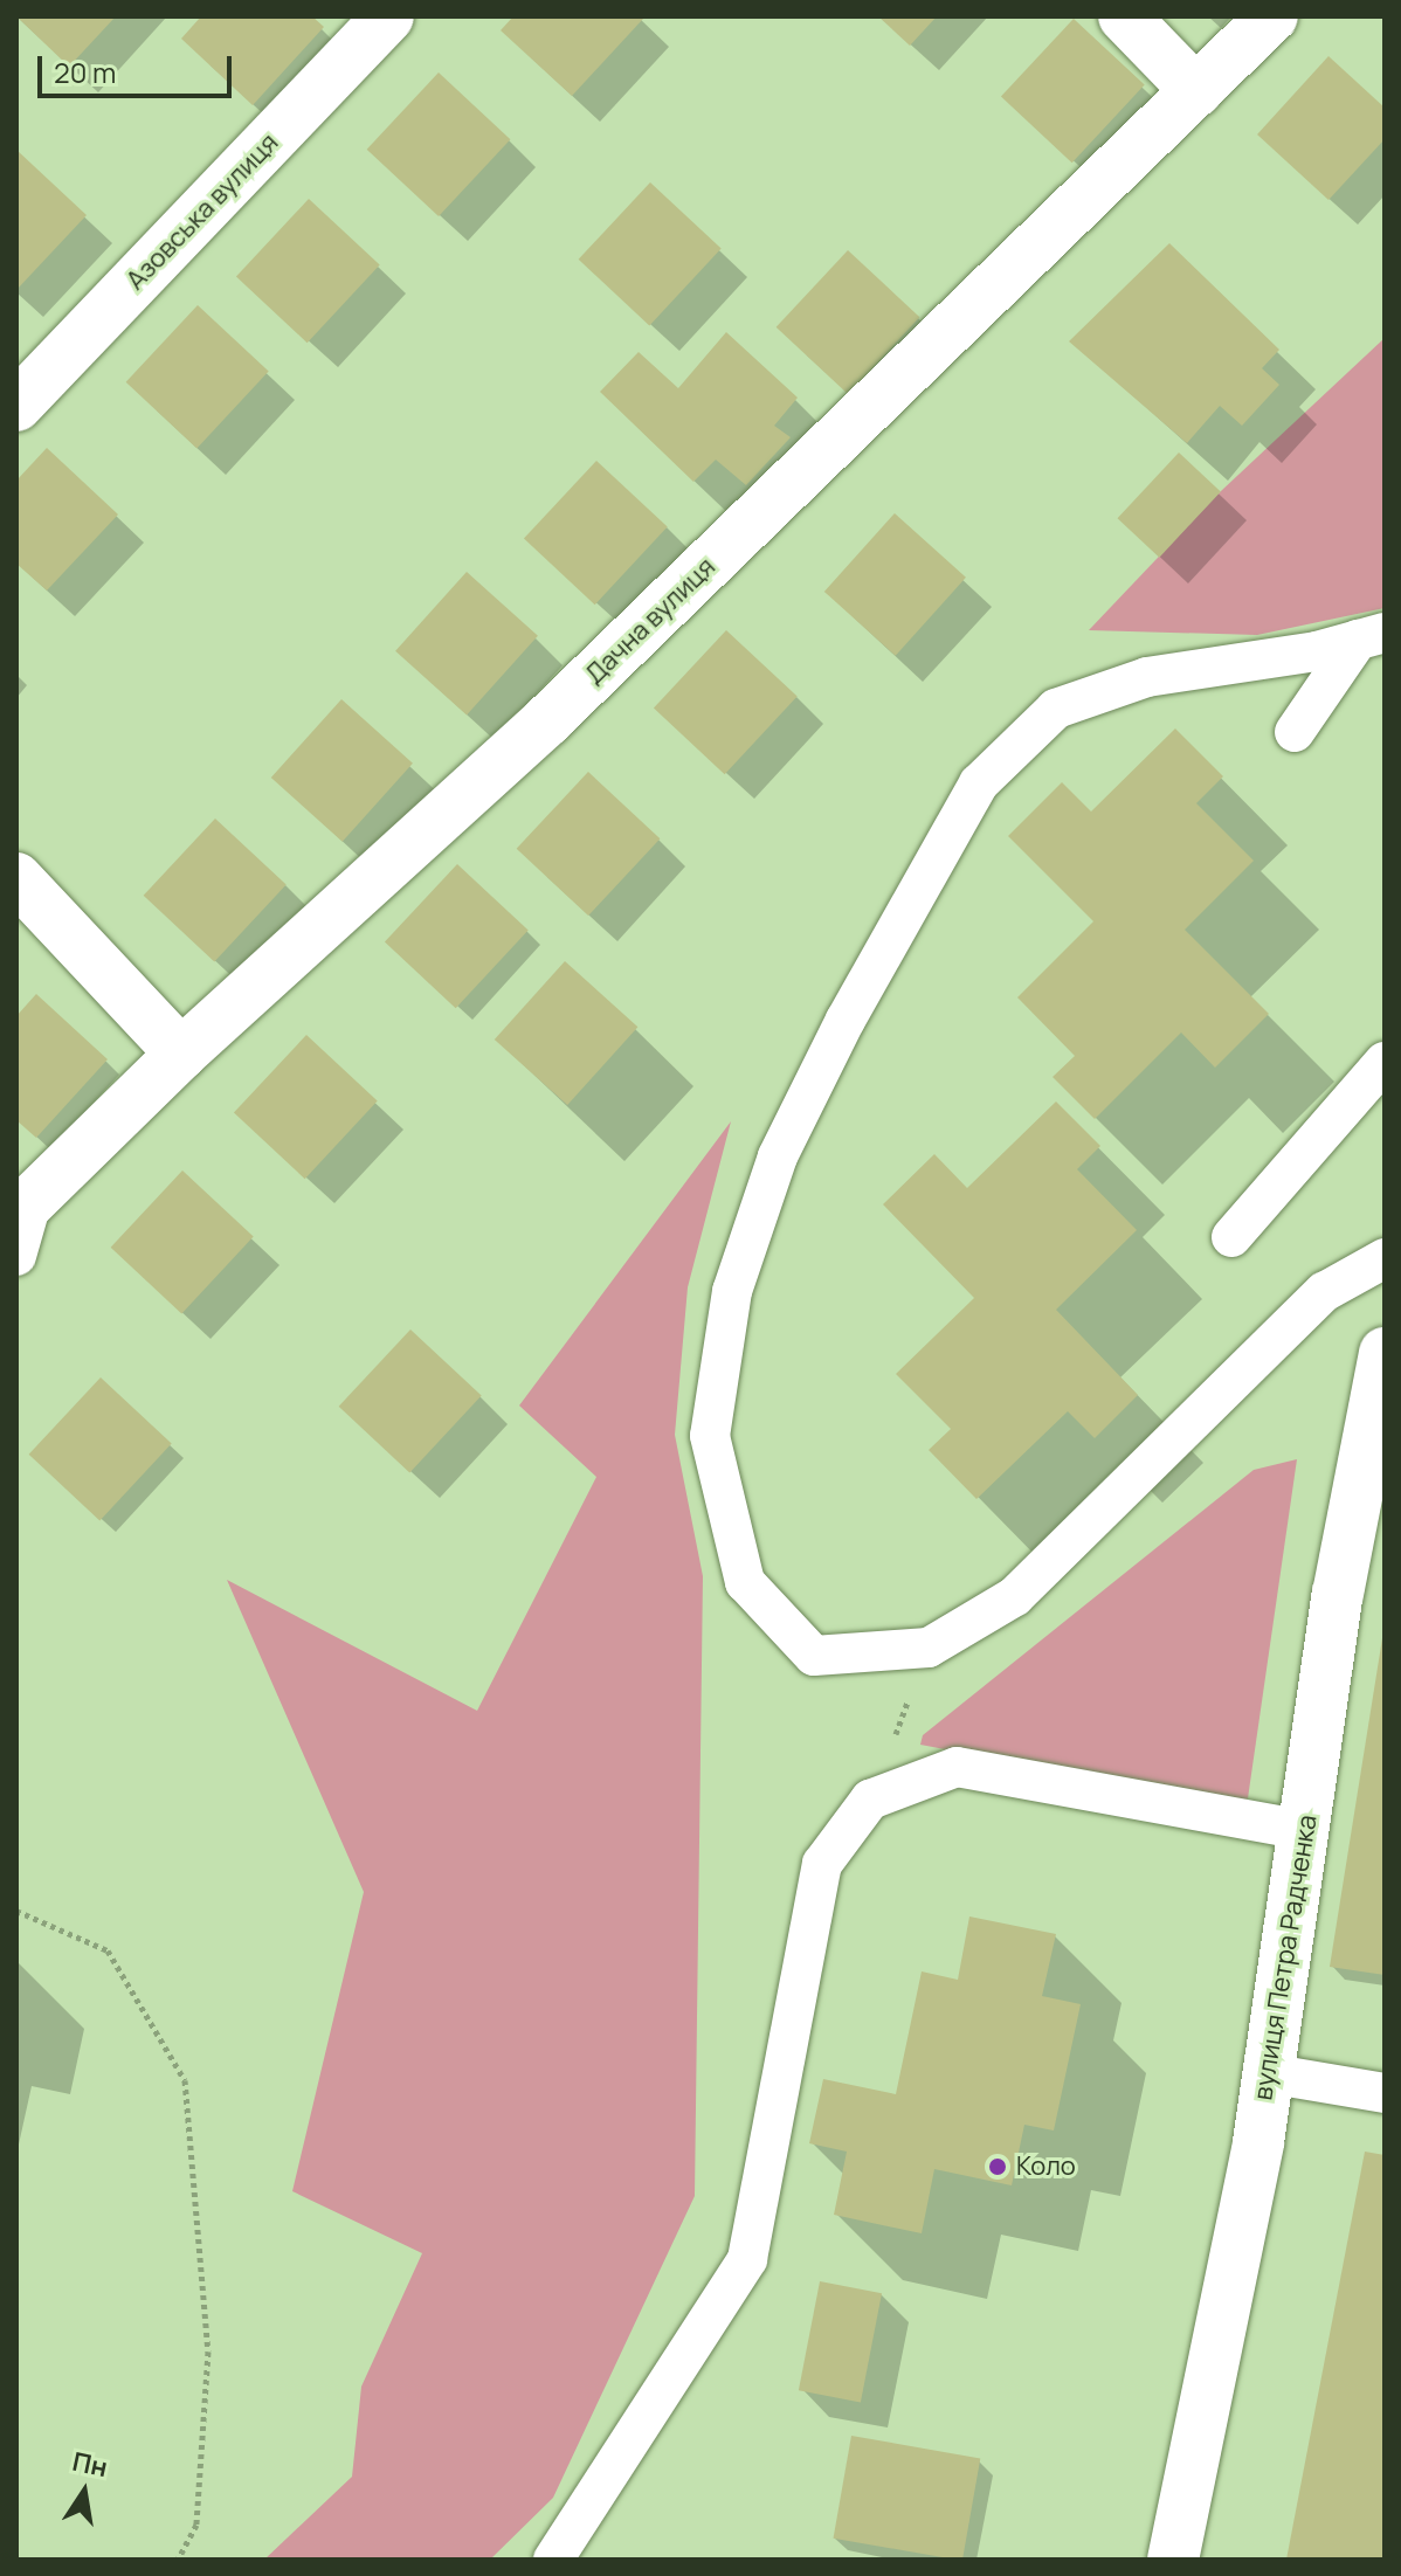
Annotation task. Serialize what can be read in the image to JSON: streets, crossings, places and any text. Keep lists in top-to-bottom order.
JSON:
{
  "streets": {
    "street": ["Азовська вулиця", "Дачна вулиця", "вулиця Петра Радченка"]
  },
  "places": ["Коло"],
  "scale_bar": "20 m",
  "north": "top"
}
